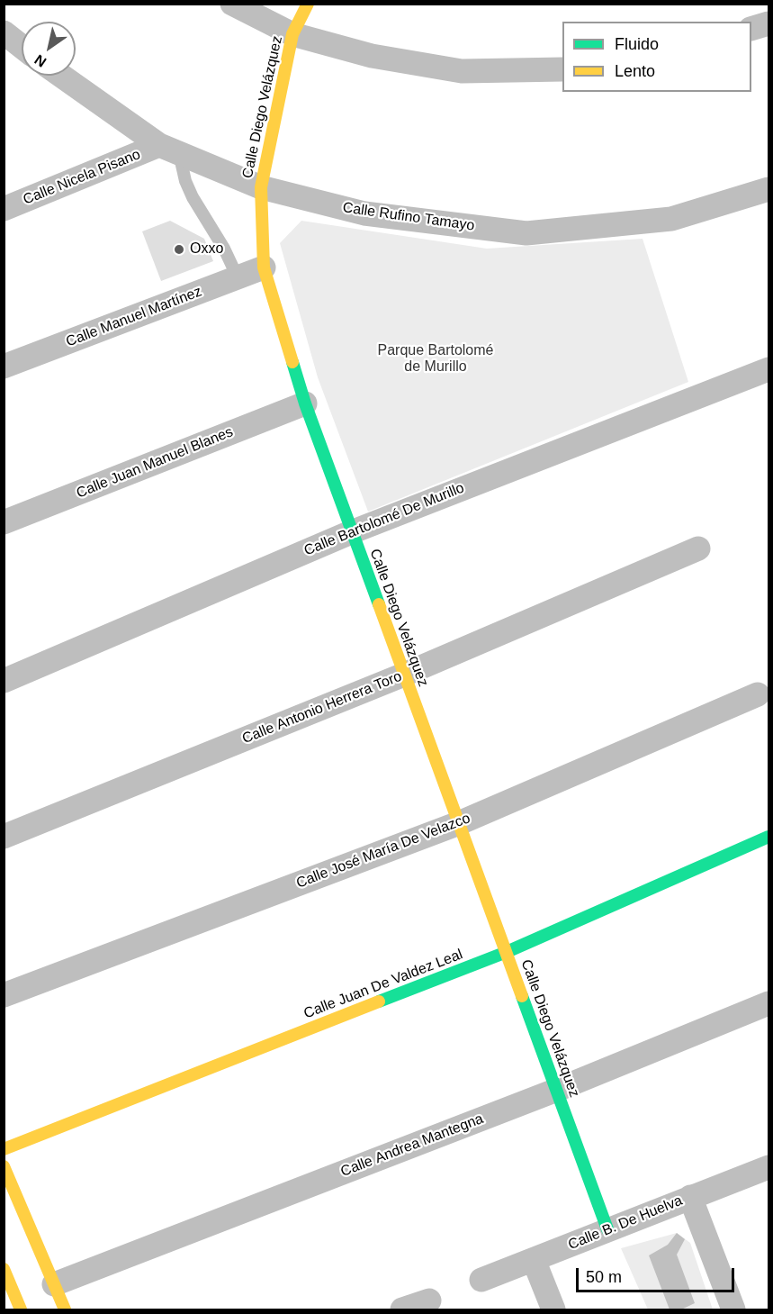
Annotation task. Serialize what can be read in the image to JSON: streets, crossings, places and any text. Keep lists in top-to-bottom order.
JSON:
{
  "streets": {
    "street": [
      "Calle Diego Velázquez",
      "Calle Nicela Pisano",
      "Calle Rufino Tamayo",
      "Calle Manuel Martínez",
      "Calle Juan Manuel Blanes",
      "Calle Bartolomé De Murillo",
      "Calle Antonio Herrera Toro",
      "Calle José María De Velazco",
      "Calle Juan De Valdez Leal",
      "Calle Andrea Mantegna",
      "Calle B. De Huelva"
    ]
  },
  "crossings": [
    ["Calle Diego Velázquez", "Calle Rufino Tamayo"],
    ["Calle Diego Velázquez", "Calle Manuel Martínez"],
    ["Calle Diego Velázquez", "Calle Juan Manuel Blanes"],
    ["Calle Diego Velázquez", "Calle Bartolomé De Murillo"],
    ["Calle Diego Velázquez", "Calle Antonio Herrera Toro"],
    ["Calle Diego Velázquez", "Calle José María De Velazco"],
    ["Calle Diego Velázquez", "Calle Juan De Valdez Leal"],
    ["Calle Diego Velázquez", "Calle Andrea Mantegna"],
    ["Calle Diego Velázquez", "Calle B. De Huelva"],
    ["Calle Nicela Pisano", "Calle Rufino Tamayo"]
  ],
  "parks": ["Parque Bartolomé de Murillo"],
  "places": ["Oxxo"],
  "legend": ["Fluido", "Lento"],
  "scale_bar": "50 m",
  "north": "bottom left"
}
